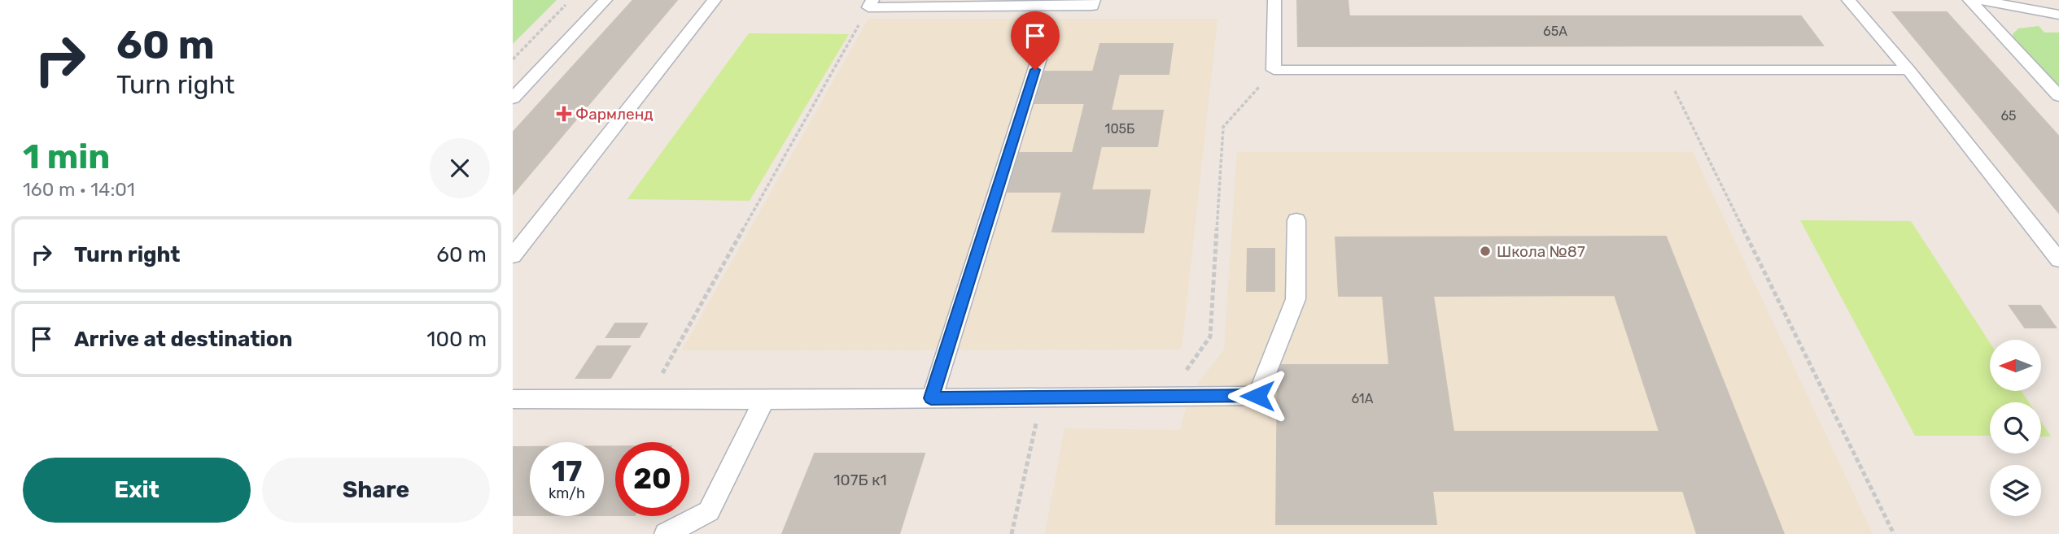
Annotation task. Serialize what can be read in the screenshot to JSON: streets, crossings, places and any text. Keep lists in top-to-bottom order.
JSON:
{
  "places": {
    "health": ["Фармленд"],
    "other": ["Школа №87"]
  },
  "house_numbers": [
    "65А",
    "65",
    "105Б",
    "61А",
    "107Б к1"
  ],
  "north": "left",
  "page": {
    "turn": ["60 m", "Turn right"],
    "heading": ["1 min", "160 m · 14:01"],
    "list": [
      {
        "name": "Turn right",
        "value": "60 m"
      },
      {
        "name": "Arrive at destination",
        "value": "100 m"
      }
    ],
    "speed": "17 km/h",
    "limit": "20",
    "buttons": ["Exit", "Share"]
  }
}
